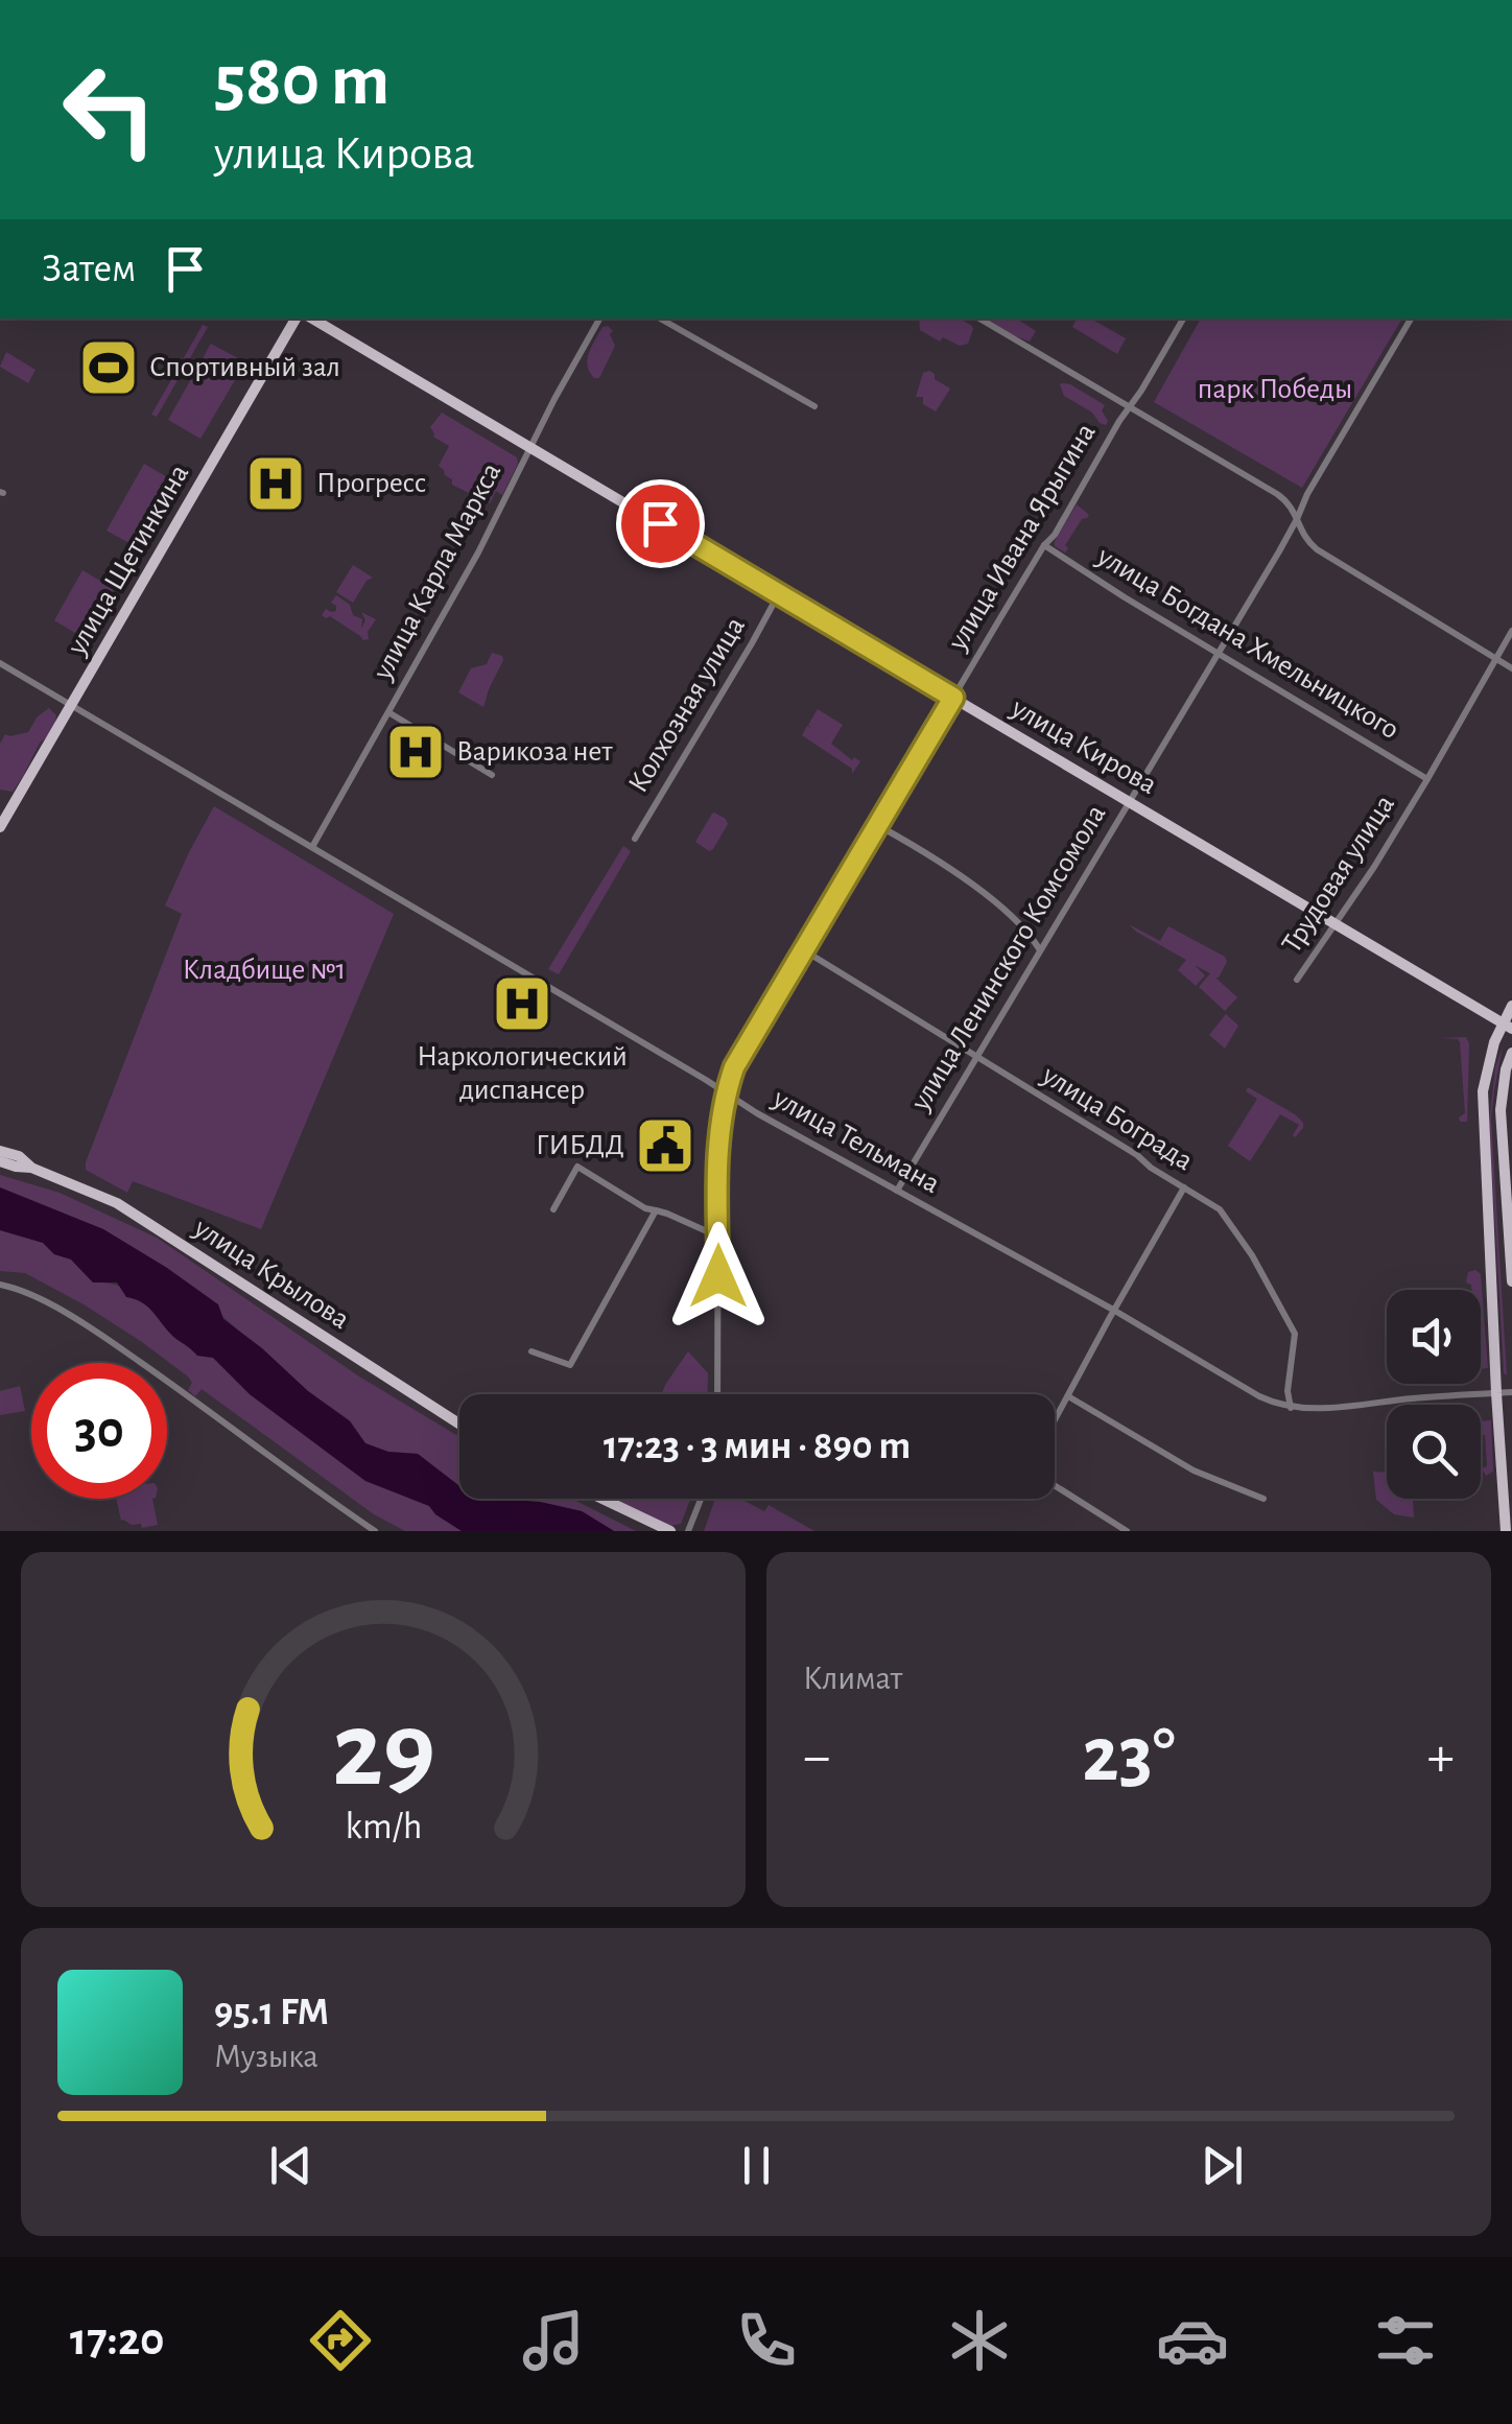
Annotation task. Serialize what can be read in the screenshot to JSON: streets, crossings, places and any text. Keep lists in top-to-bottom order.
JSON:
{
  "streets": {
    "main road": ["улица Щетинкина", "улица Кирова", "улица Крылова"],
    "street": [
      "улица Ивана Ярыгина",
      "улица Карла Маркса",
      "улица Богдана Хмельницкого",
      "Колхозная улица",
      "Трудовая улица",
      "улица Ленинского Комсомола",
      "улица Бограда",
      "улица Тельмана"
    ]
  },
  "crossings": [
    ["улица Ивана Ярыгина", "улица Богдана Хмельницкого"],
    ["улица Ивана Ярыгина", "улица Кирова"],
    ["улица Ивана Ярыгина", "улица Бограда"],
    ["улица Ивана Ярыгина", "улица Тельмана"],
    ["улица Щетинкина", "улица Тельмана"],
    ["улица Карла Маркса", "улица Кирова"],
    ["улица Карла Маркса", "улица Тельмана"],
    ["улица Богдана Хмельницкого", "Трудовая улица"],
    ["улица Богдана Хмельницкого", "улица Ленинского Комсомола"],
    ["Колхозная улица", "улица Кирова"],
    ["улица Кирова", "Трудовая улица"],
    ["улица Кирова", "улица Ленинского Комсомола"],
    ["улица Ленинского Комсомола", "улица Бограда"],
    ["улица Ленинского Комсомола", "улица Тельмана"],
    ["улица Бограда", "улица Тельмана"]
  ],
  "parks": ["парк Победы", "Кладбище №1"],
  "places": {
    "sports": ["Спортивный зал"],
    "hospital": ["Прогресс", "Варикоза нет", "Наркологический диспансер"],
    "public building": ["ГИБДД"]
  },
  "page": {
    "turn": ["580 m", "улица Кирова"],
    "then": "Затем",
    "limit": "30",
    "trip": "17:23 · 3 мин · 890 m",
    "tile": "Климат",
    "heat": ["−", "23°", "+"],
    "song": ["95.1 FM", "Музыка"],
    "tabs": "17:20",
    "gauge": ["29", "km/h"]
  }
}
